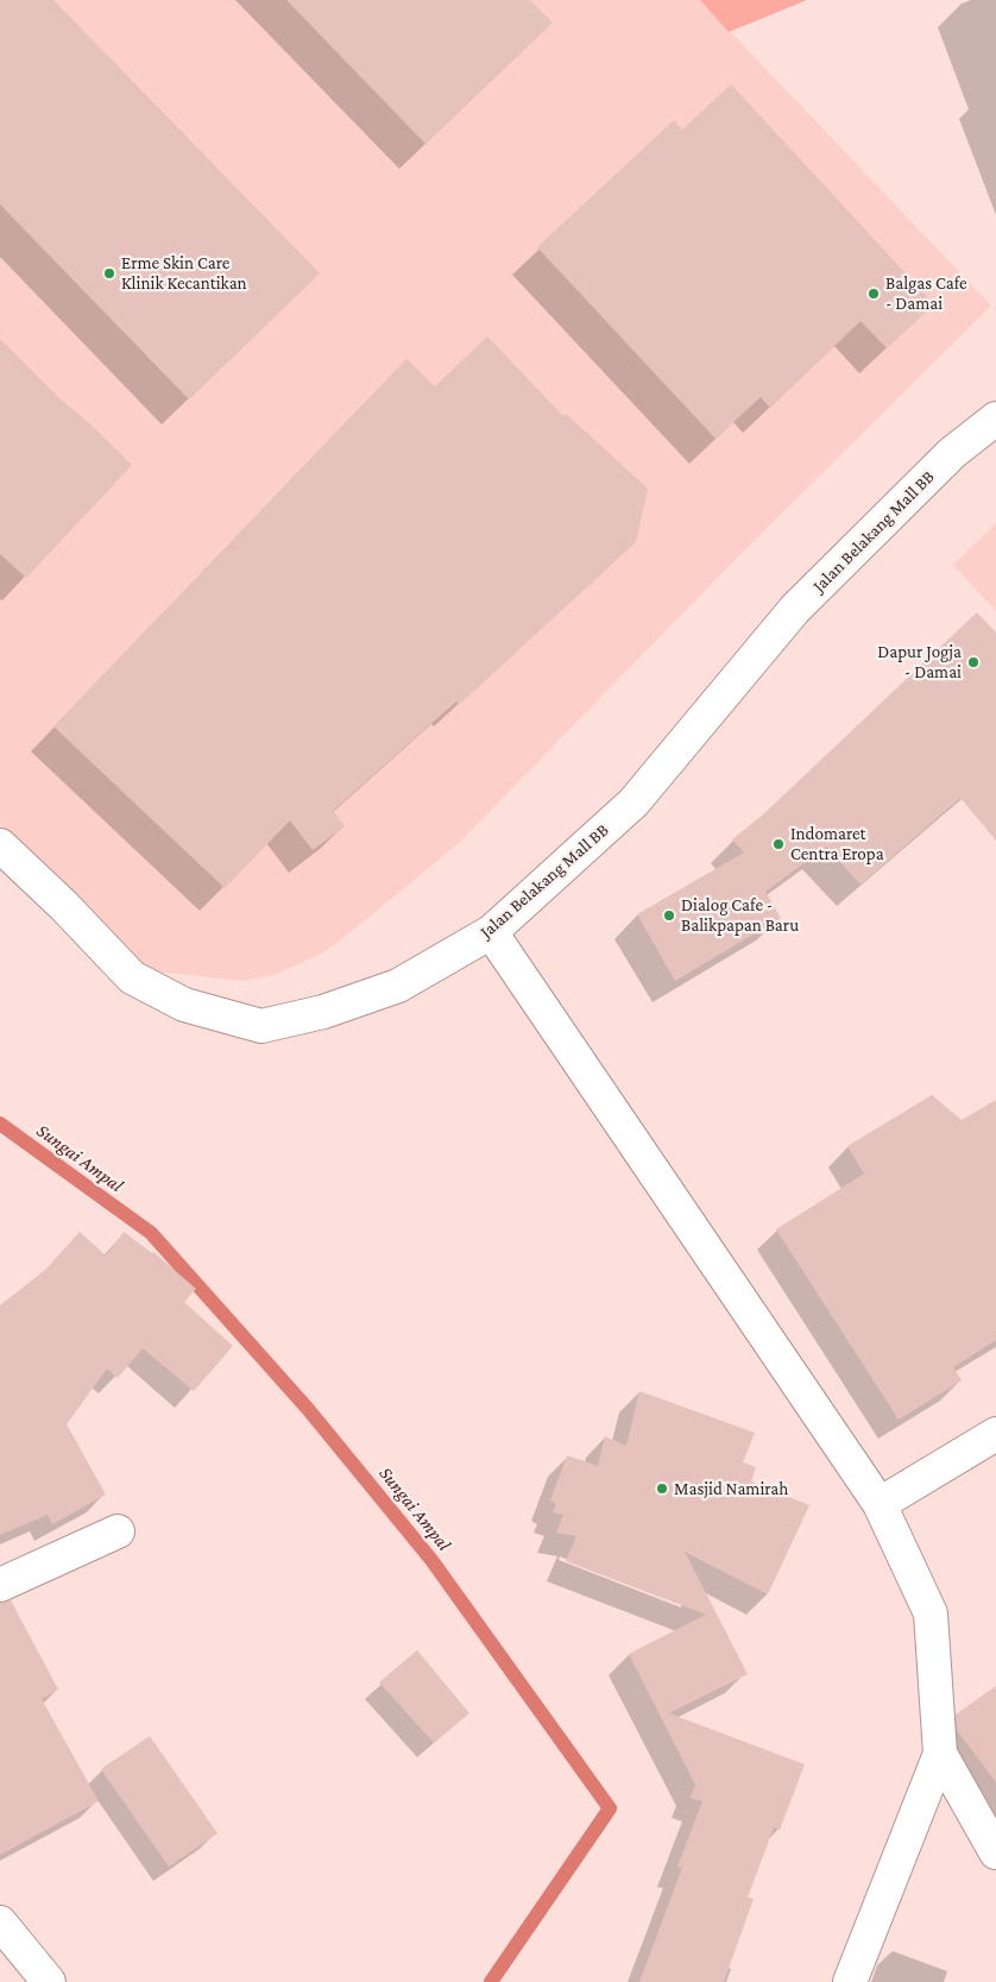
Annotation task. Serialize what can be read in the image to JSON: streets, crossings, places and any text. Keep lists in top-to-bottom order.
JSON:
{
  "streets": {
    "street": ["Jalan Belakang Mall BB"]
  },
  "water": ["Sungai Ampal"],
  "places": [
    "Erme Skin Care Klinik Kecantikan",
    "Balgas Cafe - Damai",
    "Dapur Jogja - Damai",
    "Indomaret Centra Eropa",
    "Dialog Cafe - Balikpapan Baru",
    "Masjid Namirah"
  ]
}
